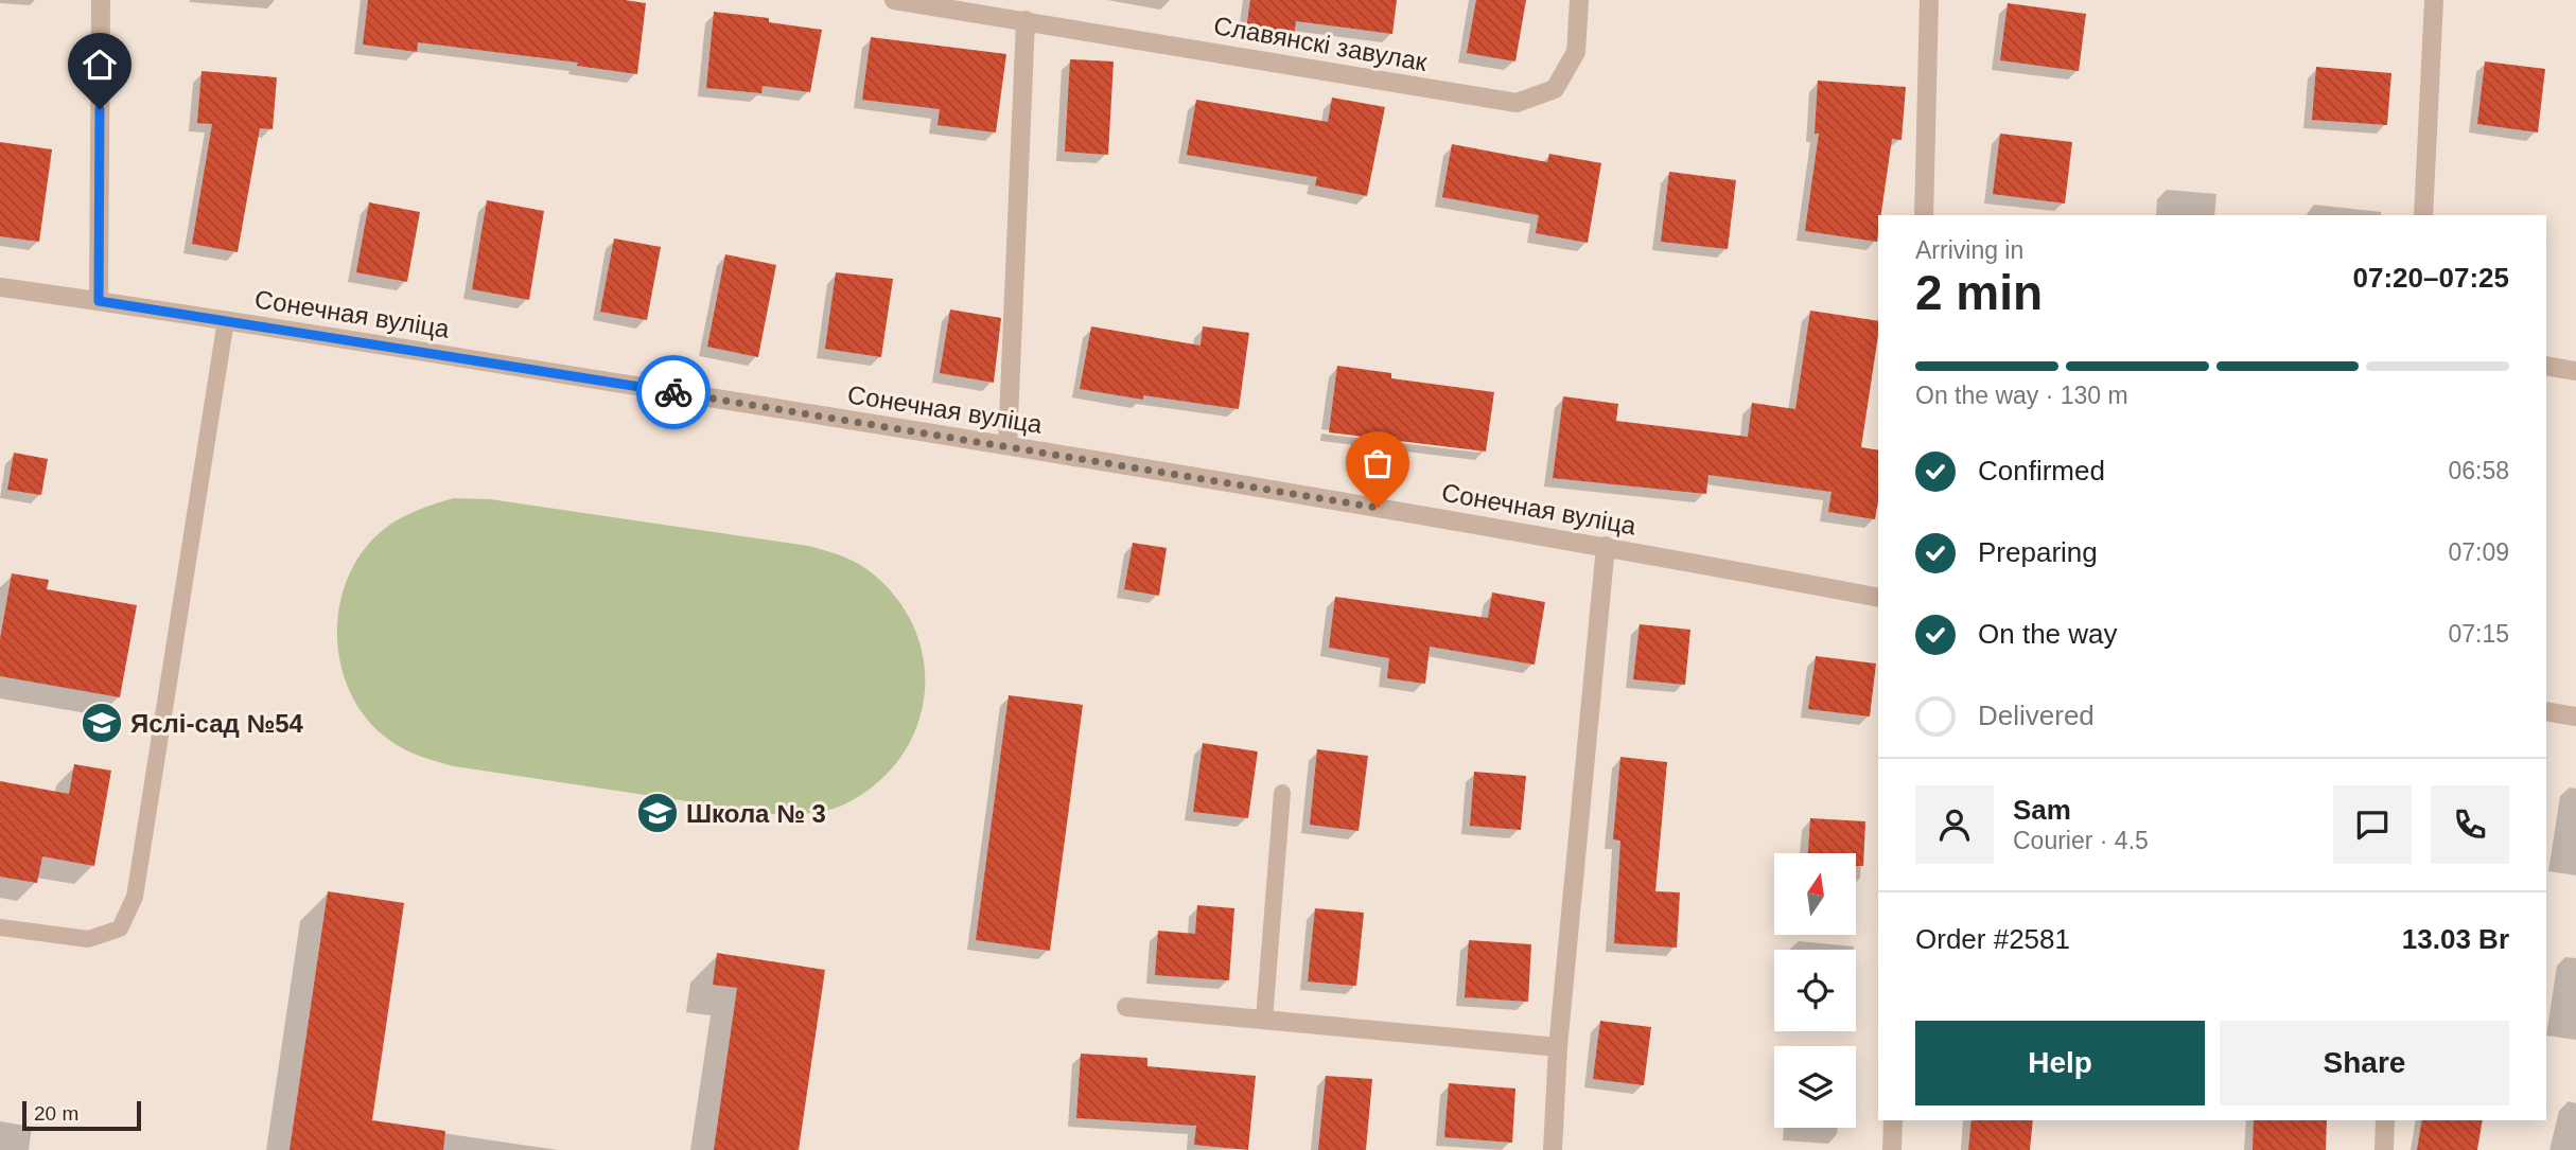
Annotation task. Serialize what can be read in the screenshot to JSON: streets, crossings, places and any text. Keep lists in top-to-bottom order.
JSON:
{
  "streets": {
    "street": ["Славянскі завулак", "Сонечная вуліца"]
  },
  "places": {
    "school or university": ["Яслі-сад №54", "Школа № 3"]
  },
  "scale_bar": "20 m",
  "north": "top",
  "page": {
    "heading": ["2 min", "Arriving in", "07:20–07:25"],
    "panel": [
      "Sam",
      "Courier · 4.5",
      "Order #2581",
      "13.03 Br"
    ],
    "bar": "On the way · 130 m",
    "list": [
      ["Confirmed", "06:58"],
      ["Preparing", "07:09"],
      ["On the way", "07:15"],
      "Delivered"
    ],
    "buttons": ["Help", "Share"],
    "scale": "20 m"
  }
}
